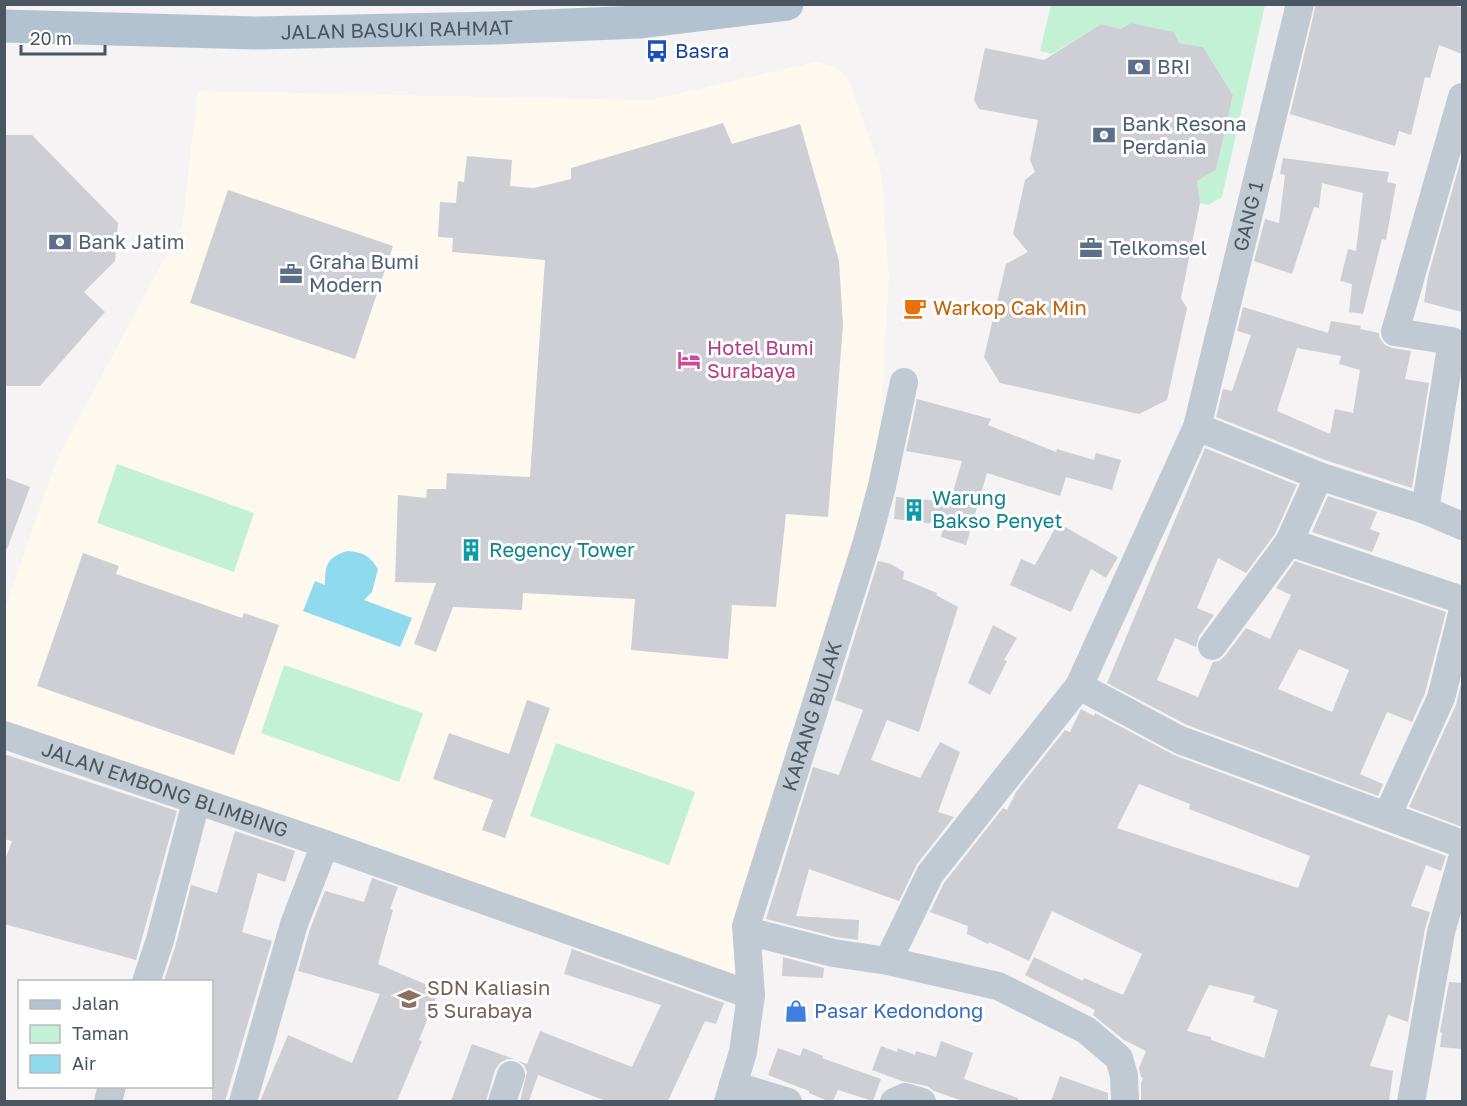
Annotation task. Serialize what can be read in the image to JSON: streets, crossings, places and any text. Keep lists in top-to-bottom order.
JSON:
{
  "streets": {
    "main road": ["JALAN BASUKI RAHMAT"],
    "street": ["GANG 1", "KARANG BULAK", "JALAN EMBONG BLIMBING"]
  },
  "crossings": [
    ["KARANG BULAK", "JALAN EMBONG BLIMBING"]
  ],
  "places": {
    "bus stop": ["Basra"],
    "bank": ["BRI", "Bank Resona Perdania", "Bank Jatim"],
    "office": ["Telkomsel", "Graha Bumi Modern"],
    "cafe": ["Warkop Cak Min"],
    "hotel": ["Hotel Bumi Surabaya"],
    "building": ["Warung Bakso Penyet", "Regency Tower"],
    "school or university": ["SDN Kaliasin 5 Surabaya"],
    "shop": ["Pasar Kedondong"]
  },
  "legend": ["Jalan", "Taman", "Air"],
  "scale_bar": "20 m"
}
